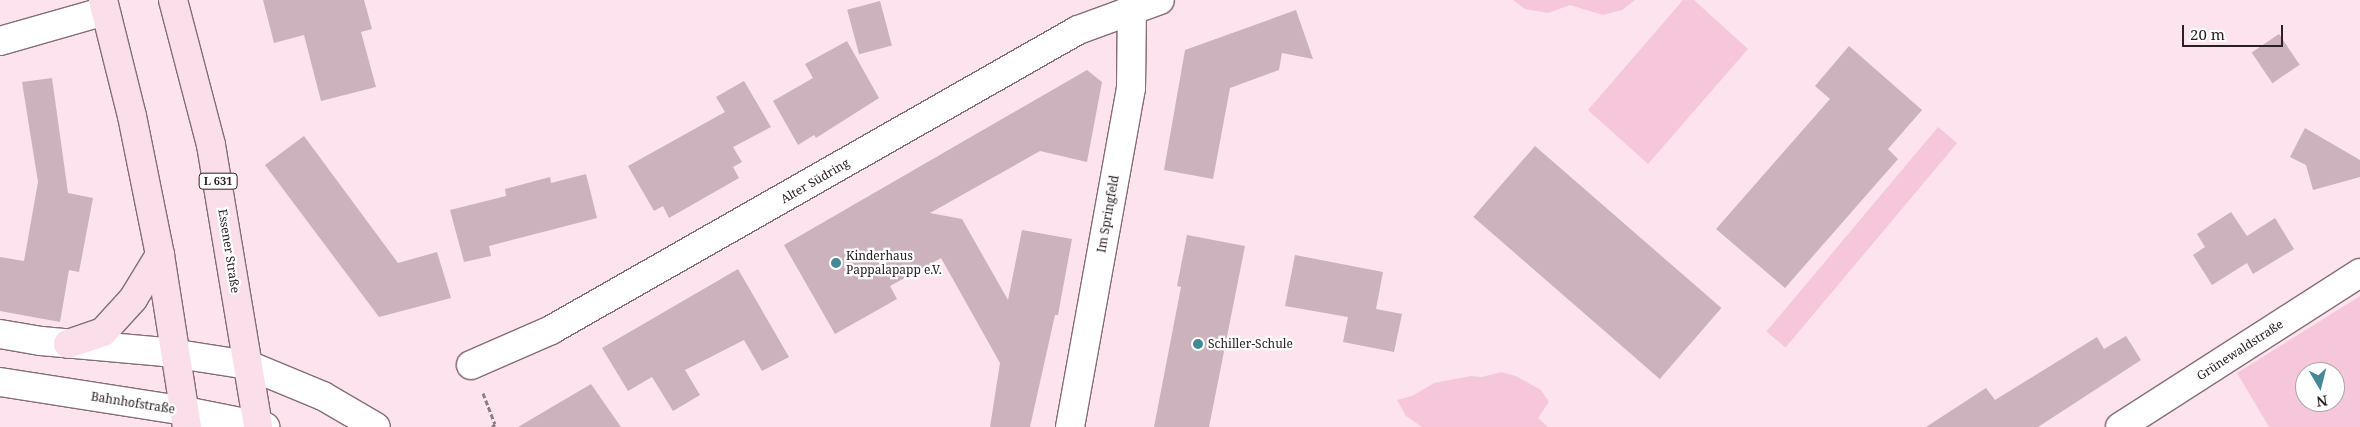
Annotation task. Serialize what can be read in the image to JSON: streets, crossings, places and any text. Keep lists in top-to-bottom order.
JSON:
{
  "streets": {
    "main road": ["L 631", "Essener Straße"],
    "street": [
      "Alter Südring",
      "Im Springfeld",
      "Grünewaldstraße",
      "Bahnhofstraße"
    ]
  },
  "crossings": [
    ["L 631", "Essener Straße"],
    ["L 631", "Bahnhofstraße"],
    ["Alter Südring", "Im Springfeld"]
  ],
  "places": ["Kinderhaus Pappalapapp e.V.", "Schiller-Schule"],
  "scale_bar": "20 m",
  "north": "bottom"
}
